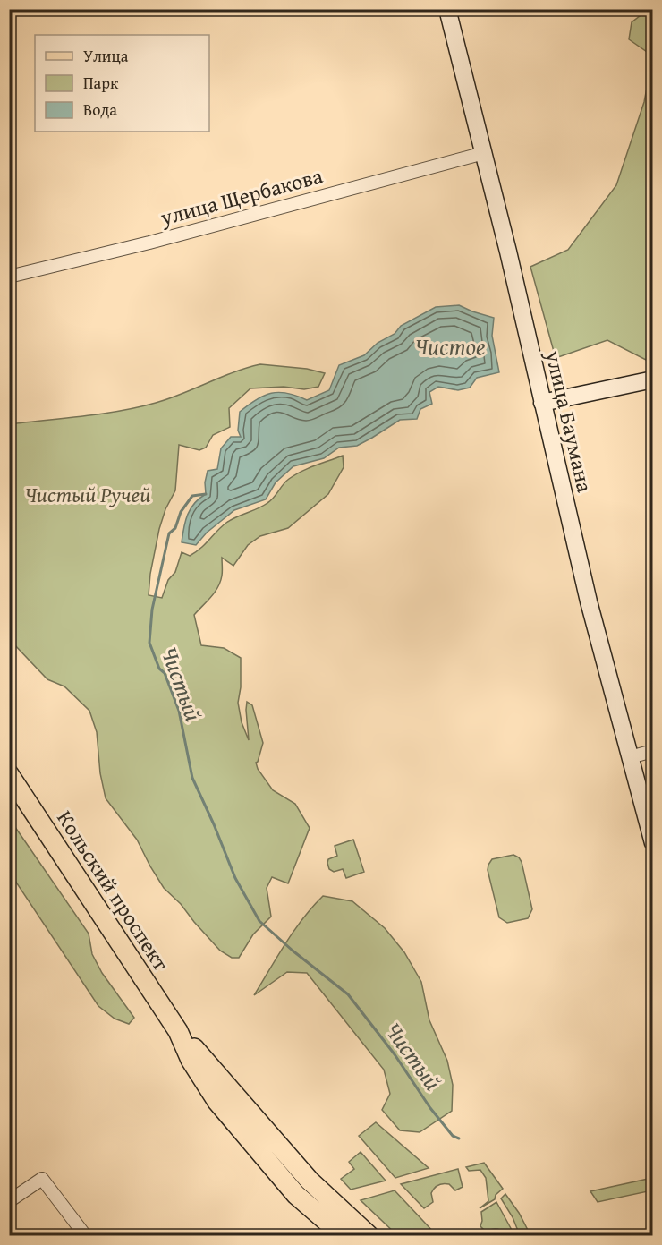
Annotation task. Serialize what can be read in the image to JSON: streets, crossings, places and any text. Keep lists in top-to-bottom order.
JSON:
{
  "streets": {
    "main road": ["Кольский проспект"],
    "street": ["улица Щербакова", "улица Баумана"]
  },
  "crossings": [
    ["улица Щербакова", "улица Баумана"]
  ],
  "water": ["Чистое", "Чистый"],
  "parks": ["Чистый Ручей"],
  "legend": ["Улица", "Парк", "Вода"]
}
